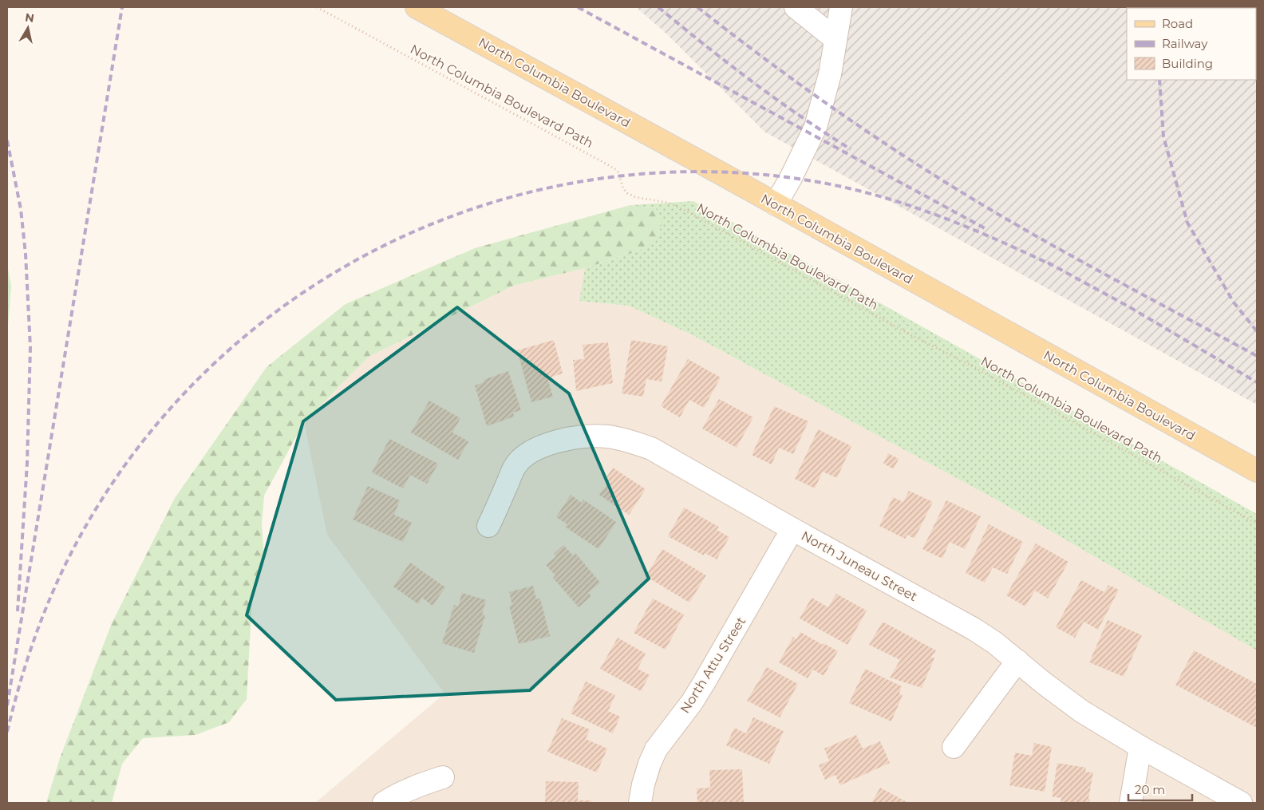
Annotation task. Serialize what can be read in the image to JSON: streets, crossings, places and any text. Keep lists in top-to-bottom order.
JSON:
{
  "streets": {
    "main road": ["North Columbia Boulevard"],
    "street": ["North Juneau Street", "North Attu Street"],
    "path": ["North Columbia Boulevard Path"]
  },
  "crossings": [
    ["North Juneau Street", "North Attu Street"]
  ],
  "legend": ["Road", "Railway", "Building"],
  "scale_bar": "20 m",
  "north": "top"
}
